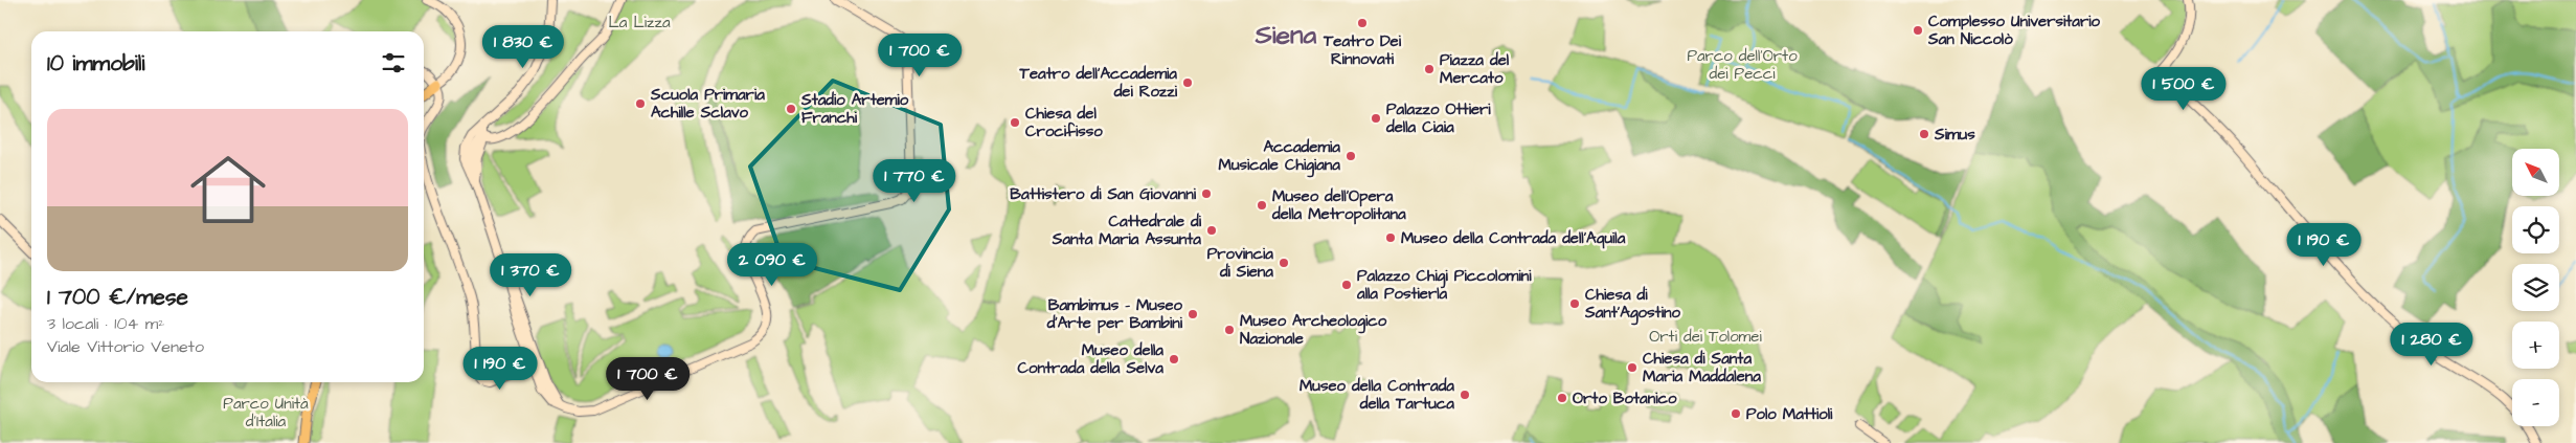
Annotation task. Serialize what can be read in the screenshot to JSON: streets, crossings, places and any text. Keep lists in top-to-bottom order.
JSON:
{
  "districts": ["Siena"],
  "parks": [
    "La Lizza",
    "Parco dell'Orto dei Pecci",
    "Orti dei Tolomei",
    "Parco Unità d'Italia"
  ],
  "places": [
    "Teatro Dei Rinnovati",
    "Complesso Universitario San Niccolò",
    "Piazza del Mercato",
    "Teatro dell'Accademia dei Rozzi",
    "Scuola Primaria Achille Sclavo",
    "Stadio Artemio Franchi",
    "Palazzo Ottieri della Ciaia",
    "Chiesa del Crocifisso",
    "Simus",
    "Accademia Musicale Chigiana",
    "Battistero di San Giovanni",
    "Museo dell'Opera della Metropolitana",
    "Cattedrale di Santa Maria Assunta",
    "Museo della Contrada dell'Aquila",
    "Provincia di Siena",
    "Palazzo Chigi Piccolomini alla Postierla",
    "Chiesa di Sant'Agostino",
    "Bambimus - Museo d'Arte per Bambini",
    "Museo Archeologico Nazionale",
    "Museo della Contrada della Selva",
    "Chiesa di Santa Maria Maddalena",
    "Museo della Contrada della Tartuca",
    "Orto Botanico",
    "Polo Mattioli"
  ],
  "north": "top left",
  "page": {
    "price": [
      "1 830 €",
      "1 700 €",
      "1 500 €",
      "1 770 €",
      "1 190 €",
      "2 090 €",
      "1 370 €",
      "1 280 €",
      "1 190 €",
      "1 700 €"
    ],
    "heading": "10 immobili",
    "list": [
      {
        "name": "1 700 €/mese",
        "note": "3 locali · 104 m² · Viale Vittorio Veneto"
      }
    ],
    "map_buttons": ["+", "−"]
  }
}
